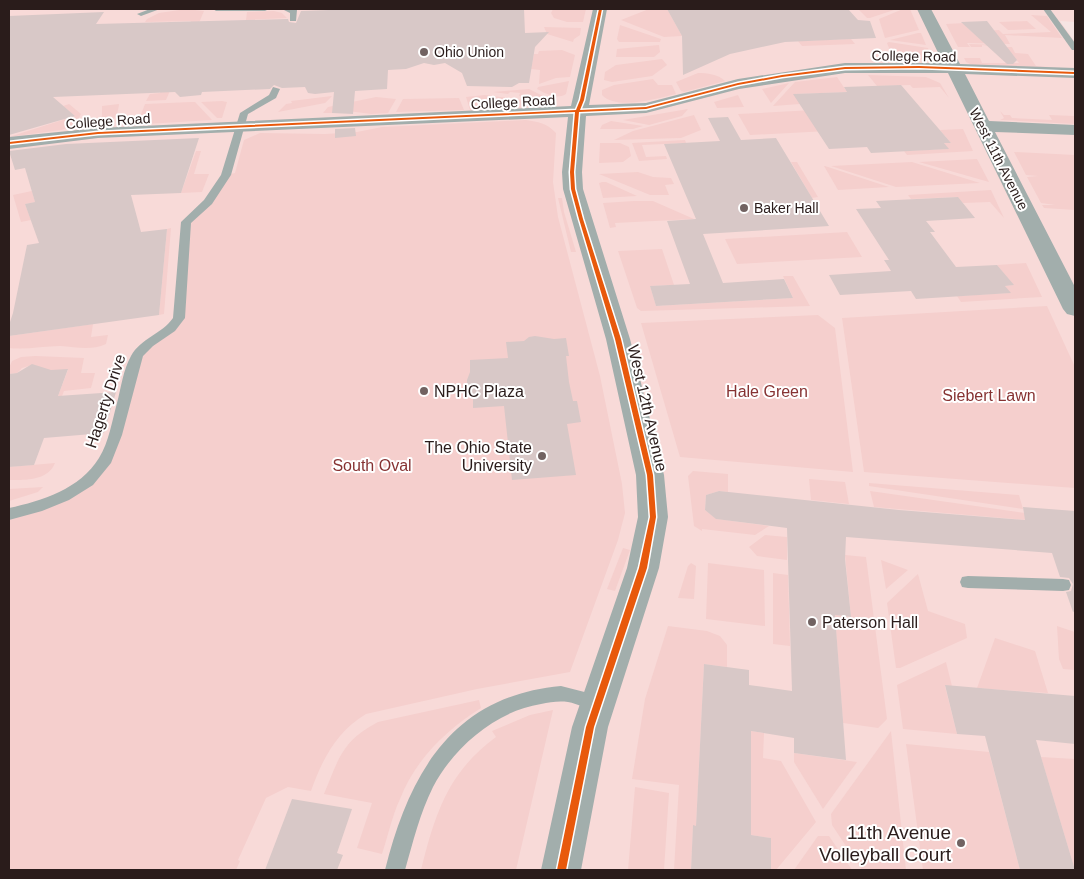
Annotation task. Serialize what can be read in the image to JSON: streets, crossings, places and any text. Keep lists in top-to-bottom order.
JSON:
{
  "streets": {
    "street": ["College Road", "West 11th Avenue", "West 12th Avenue"],
    "lane": ["Hagerty Drive"]
  },
  "crossings": [
    ["College Road", "West 11th Avenue"],
    ["College Road", "Hagerty Drive"],
    ["College Road", "West 12th Avenue"]
  ],
  "parks": ["Hale Green", "Siebert Lawn", "South Oval"],
  "places": [
    "Ohio Union",
    "Baker Hall",
    "NPHC Plaza",
    "The Ohio State University",
    "Paterson Hall",
    "11th Avenue Volleyball Court"
  ]
}
